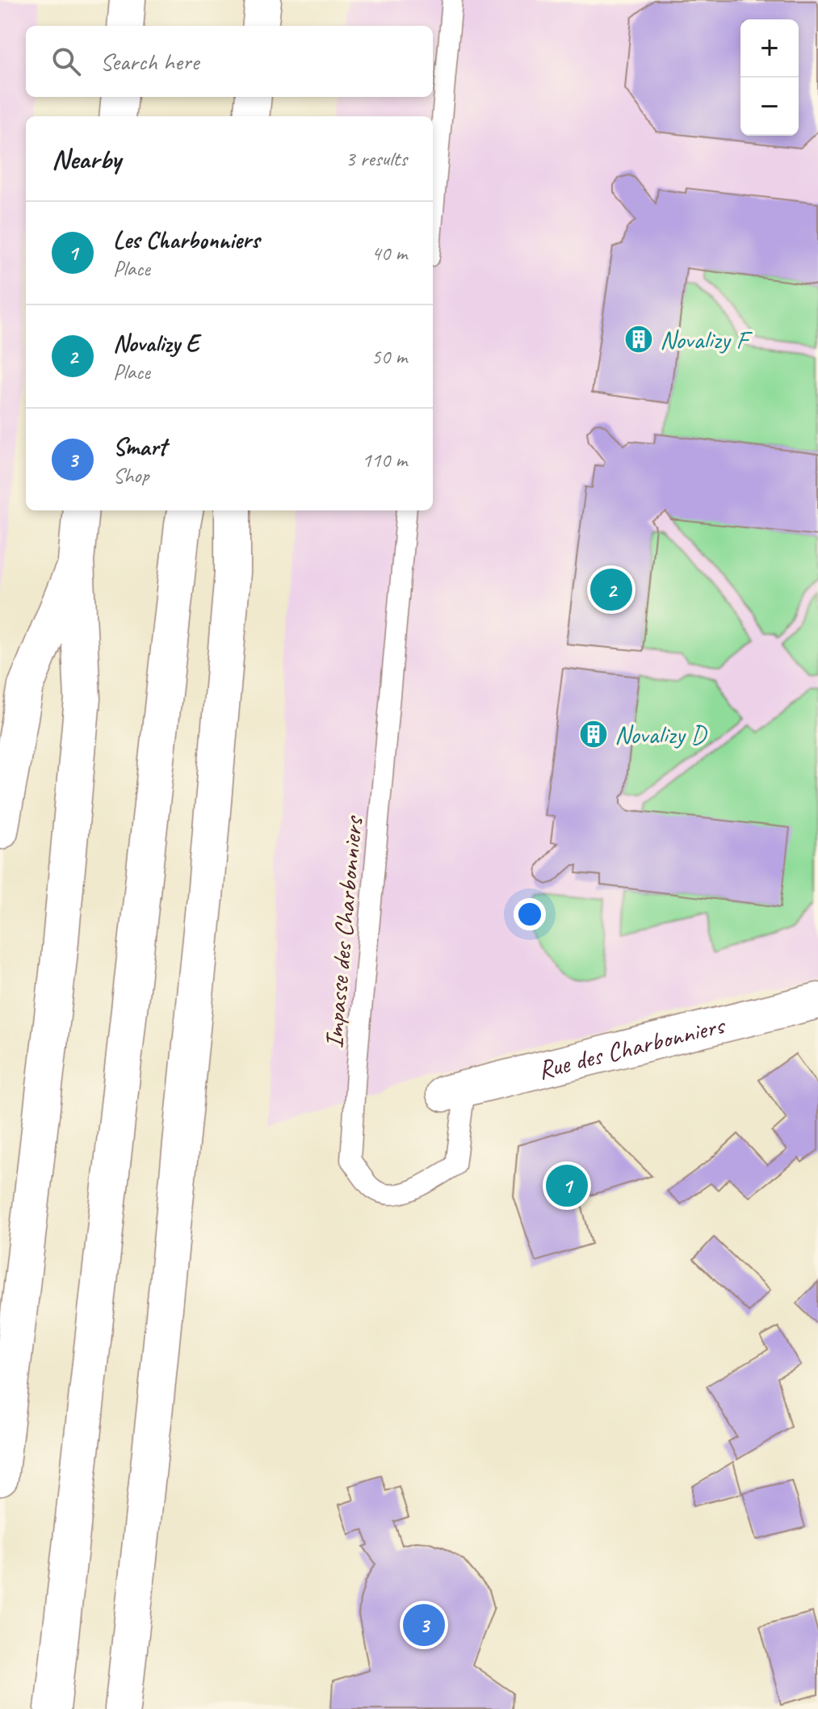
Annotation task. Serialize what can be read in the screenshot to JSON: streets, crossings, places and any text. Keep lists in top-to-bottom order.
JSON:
{
  "streets": {
    "main road": ["Rue des Charbonniers"],
    "lane": ["Impasse des Charbonniers"]
  },
  "crossings": [
    ["Impasse des Charbonniers", "Rue des Charbonniers"]
  ],
  "places": {
    "building": ["Novalizy F", "Novalizy D"]
  },
  "page": {
    "map_buttons": ["+", "−"],
    "search": "Search here",
    "heading": ["Nearby", "3 results"],
    "list": [
      {
        "mark": "1",
        "name": "Les Charbonniers",
        "note": "Place",
        "value": "40 m"
      },
      {
        "mark": "2",
        "name": "Novalizy E",
        "note": "Place",
        "value": "50 m"
      },
      {
        "mark": "3",
        "name": "Smart",
        "note": "Shop",
        "value": "110 m"
      }
    ],
    "pins": ["2", "1", "3"]
  }
}
